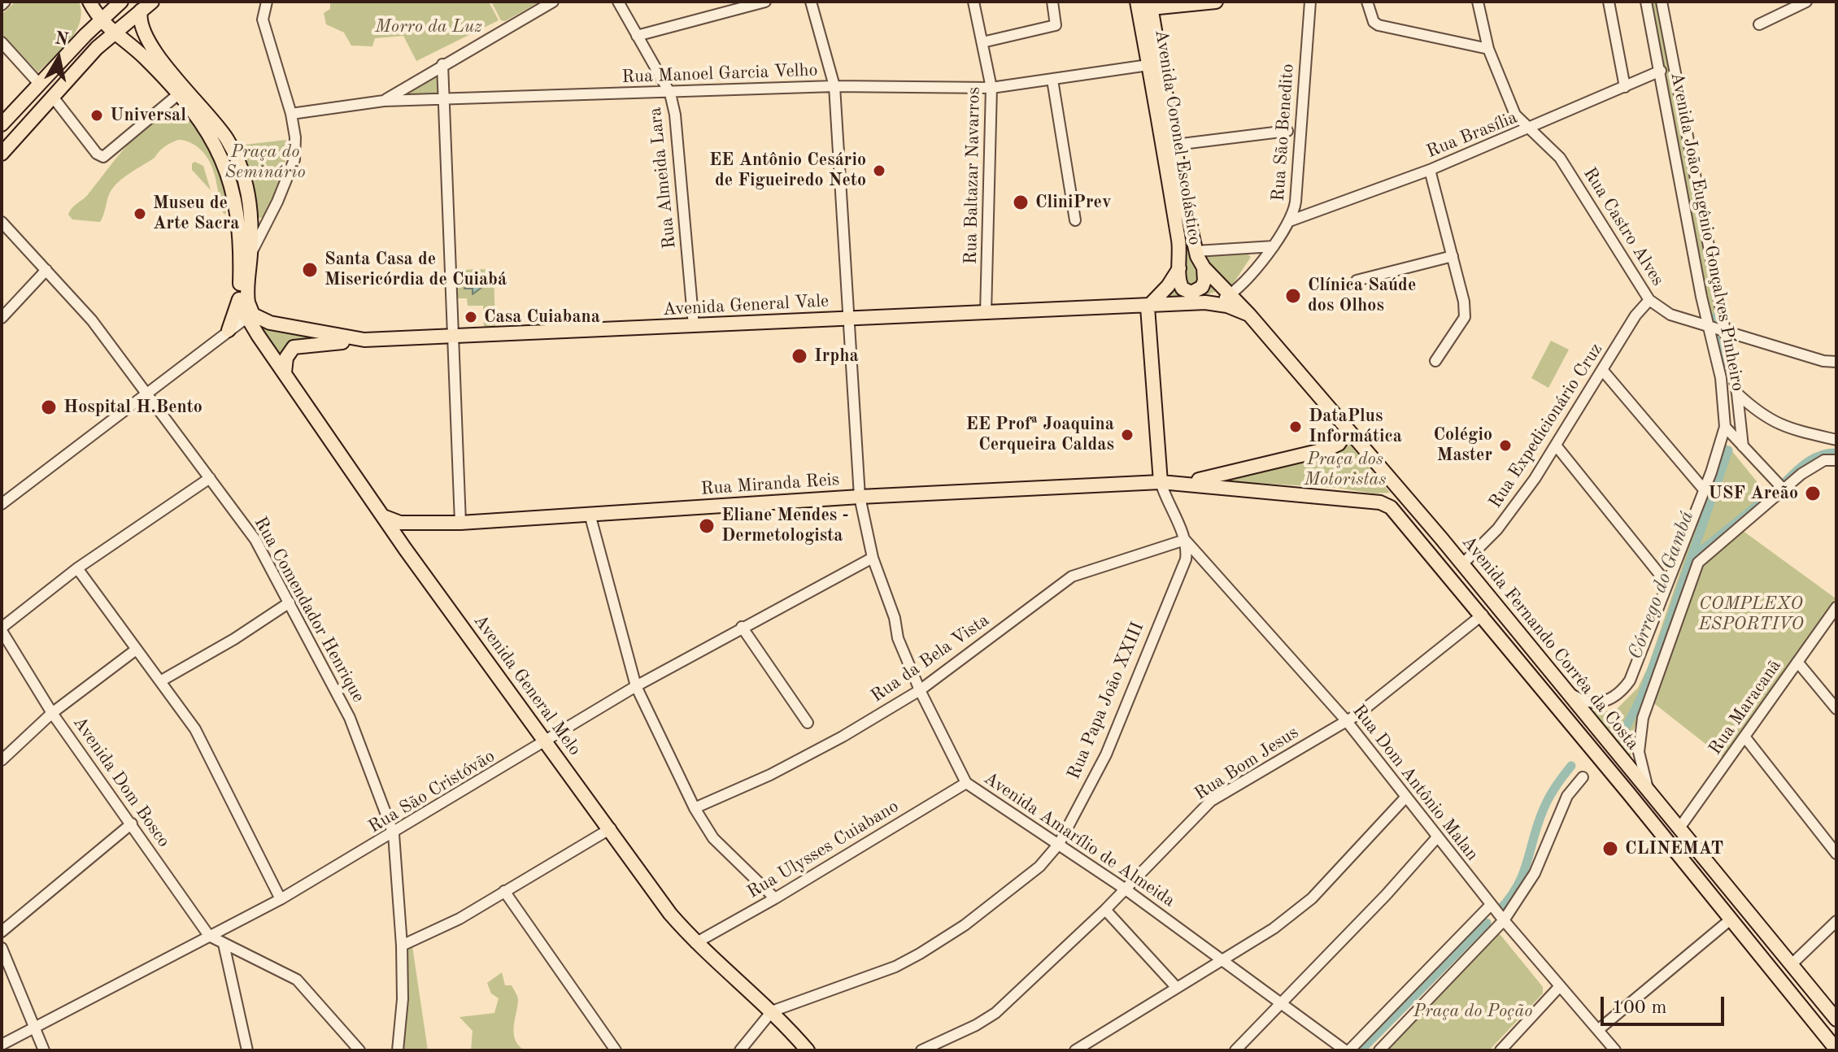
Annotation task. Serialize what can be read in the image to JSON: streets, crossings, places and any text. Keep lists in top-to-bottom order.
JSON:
{
  "streets": {
    "main road": [
      "Avenida Coronel Escolástico",
      "Avenida General Vale",
      "Rua Miranda Reis",
      "Avenida Fernando Corrêa da Costa",
      "Avenida General Melo"
    ],
    "street": [
      "Rua Manoel Garcia Velho",
      "Rua São Benedito",
      "Rua Brasília",
      "Rua Baltazar Navarros",
      "Rua Almeida Lara",
      "Rua Castro Alves",
      "Avenida João Eugênio Gonçalves Pinheiro",
      "Rua Expedicionário Cruz",
      "Rua Comendador Henrique",
      "Rua da Bela Vista",
      "Rua Papa João XXIII",
      "Rua Maracanã",
      "Rua Bom Jesus",
      "Avenida Dom Bosco",
      "Rua Dom Antônio Malan",
      "Rua São Cristóvão",
      "Avenida Amarílio de Almeida",
      "Rua Ulysses Cuiabano"
    ]
  },
  "crossings": [
    ["Rua Manoel Garcia Velho", "Avenida Coronel Escolástico"],
    ["Rua Manoel Garcia Velho", "Rua Baltazar Navarros"],
    ["Rua Manoel Garcia Velho", "Rua Almeida Lara"],
    ["Rua Manoel Garcia Velho", "Avenida Amarílio de Almeida"],
    ["Rua São Benedito", "Rua Brasília"],
    ["Rua São Benedito", "Avenida Coronel Escolástico"],
    ["Rua São Benedito", "Avenida Fernando Corrêa da Costa"],
    ["Rua Brasília", "Rua Castro Alves"],
    ["Rua Brasília", "Avenida João Eugênio Gonçalves Pinheiro"],
    ["Avenida Coronel Escolástico", "Avenida General Vale"],
    ["Avenida Coronel Escolástico", "Avenida Fernando Corrêa da Costa"],
    ["Rua Baltazar Navarros", "Avenida General Vale"],
    ["Rua Almeida Lara", "Avenida General Vale"],
    ["Rua Castro Alves", "Avenida João Eugênio Gonçalves Pinheiro"],
    ["Rua Castro Alves", "Rua Expedicionário Cruz"],
    ["Avenida João Eugênio Gonçalves Pinheiro", "Avenida Fernando Corrêa da Costa"],
    ["Avenida General Vale", "Avenida Fernando Corrêa da Costa"],
    ["Avenida General Vale", "Avenida General Melo"],
    ["Avenida General Vale", "Avenida Amarílio de Almeida"],
    ["Rua Expedicionário Cruz", "Avenida Fernando Corrêa da Costa"],
    ["Rua Miranda Reis", "Avenida General Melo"],
    ["Rua Miranda Reis", "Avenida Amarílio de Almeida"],
    ["Rua Comendador Henrique", "Rua São Cristóvão"],
    ["Avenida Fernando Corrêa da Costa", "Rua Maracanã"],
    ["Avenida Fernando Corrêa da Costa", "Rua Bom Jesus"],
    ["Rua da Bela Vista", "Rua Papa João XXIII"],
    ["Rua da Bela Vista", "Rua Dom Antônio Malan"],
    ["Rua da Bela Vista", "Avenida Amarílio de Almeida"],
    ["Avenida General Melo", "Rua Papa João XXIII"],
    ["Avenida General Melo", "Rua São Cristóvão"],
    ["Avenida General Melo", "Rua Ulysses Cuiabano"],
    ["Rua Papa João XXIII", "Rua Dom Antônio Malan"],
    ["Rua Papa João XXIII", "Avenida Amarílio de Almeida"],
    ["Rua Bom Jesus", "Rua Dom Antônio Malan"],
    ["Rua Bom Jesus", "Avenida Amarílio de Almeida"],
    ["Avenida Dom Bosco", "Rua São Cristóvão"],
    ["Rua São Cristóvão", "Avenida Amarílio de Almeida"],
    ["Avenida Amarílio de Almeida", "Rua Ulysses Cuiabano"]
  ],
  "water": ["Córrego do Gambá"],
  "parks": [
    "Morro da Luz",
    "Praça do Seminário",
    "Praça dos Motoristas",
    "COMPLEXO ESPORTIVO",
    "Praça do Poção"
  ],
  "places": [
    "Universal",
    "EE Antônio Cesário de Figueiredo Neto",
    "CliniPrev",
    "Museu de Arte Sacra",
    "Santa Casa de Misericórdia de Cuiabá",
    "Clínica Saúde dos Olhos",
    "Casa Cuiabana",
    "Irpha",
    "Hospital H.Bento",
    "DataPlus Informática",
    "EE Profª Joaquina Cerqueira Caldas",
    "Colégio Master",
    "USF Areão",
    "Eliane Mendes - Dermetologista",
    "CLINEMAT"
  ],
  "scale_bar": "100 m",
  "north": "top"
}
